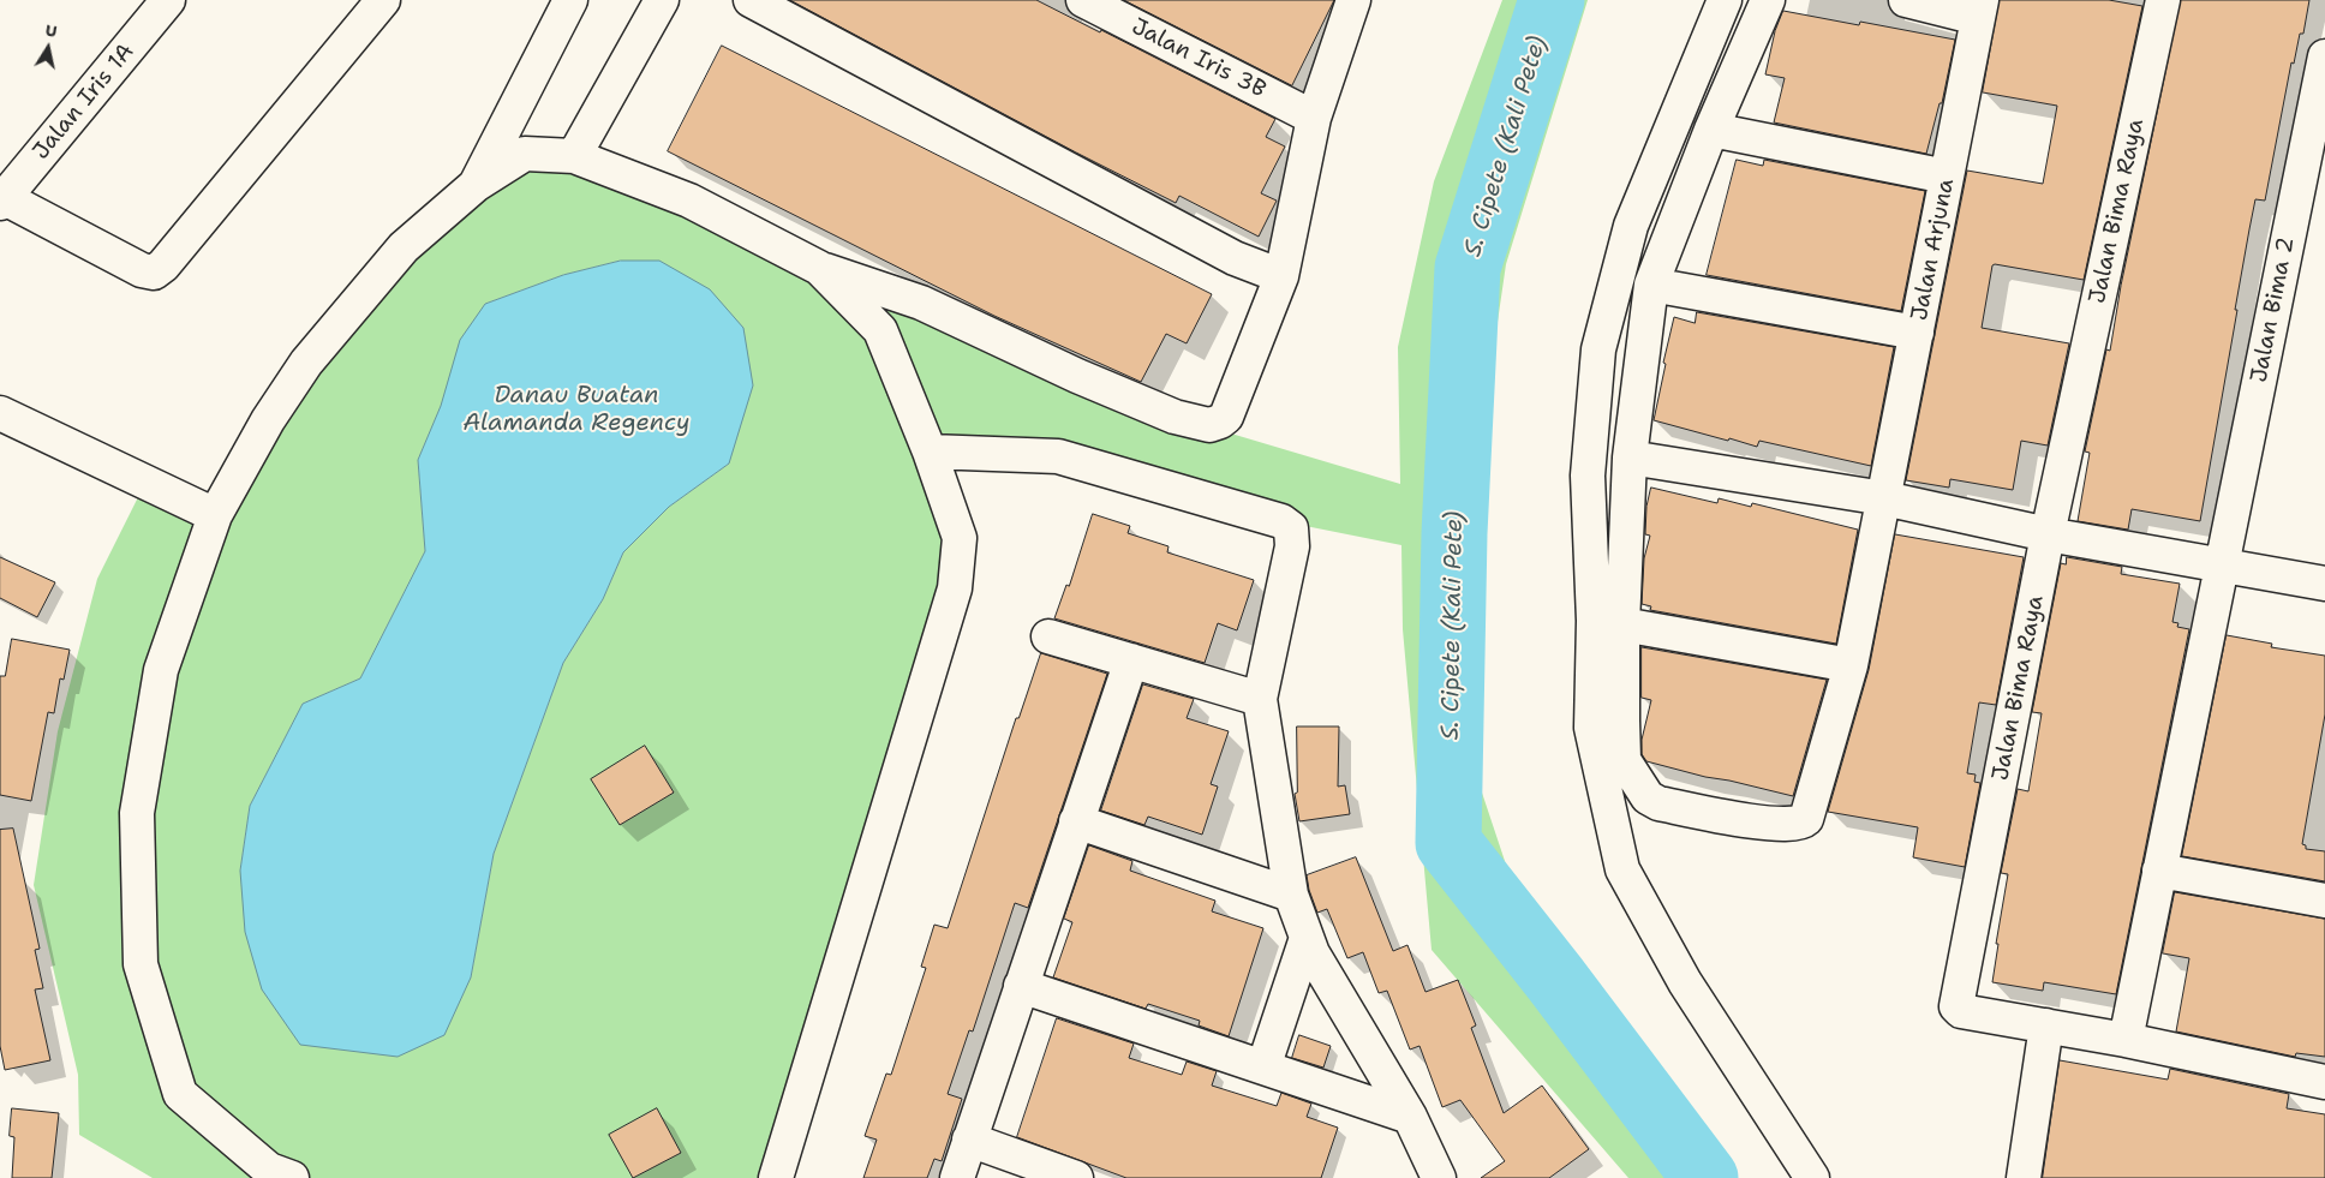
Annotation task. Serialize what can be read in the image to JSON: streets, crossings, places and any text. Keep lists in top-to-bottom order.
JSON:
{
  "streets": {
    "street": [
      "Jalan Iris 3B",
      "Jalan Iris 1A",
      "Jalan Bima Raya",
      "Jalan Arjuna",
      "Jalan Bima 2"
    ]
  },
  "crossings": [
    ["Jalan Bima Raya", "Jalan Bima 2"]
  ],
  "water": ["S. Cipete (Kali Pete)", "Danau Buatan Alamanda Regency"],
  "north": "top"
}
